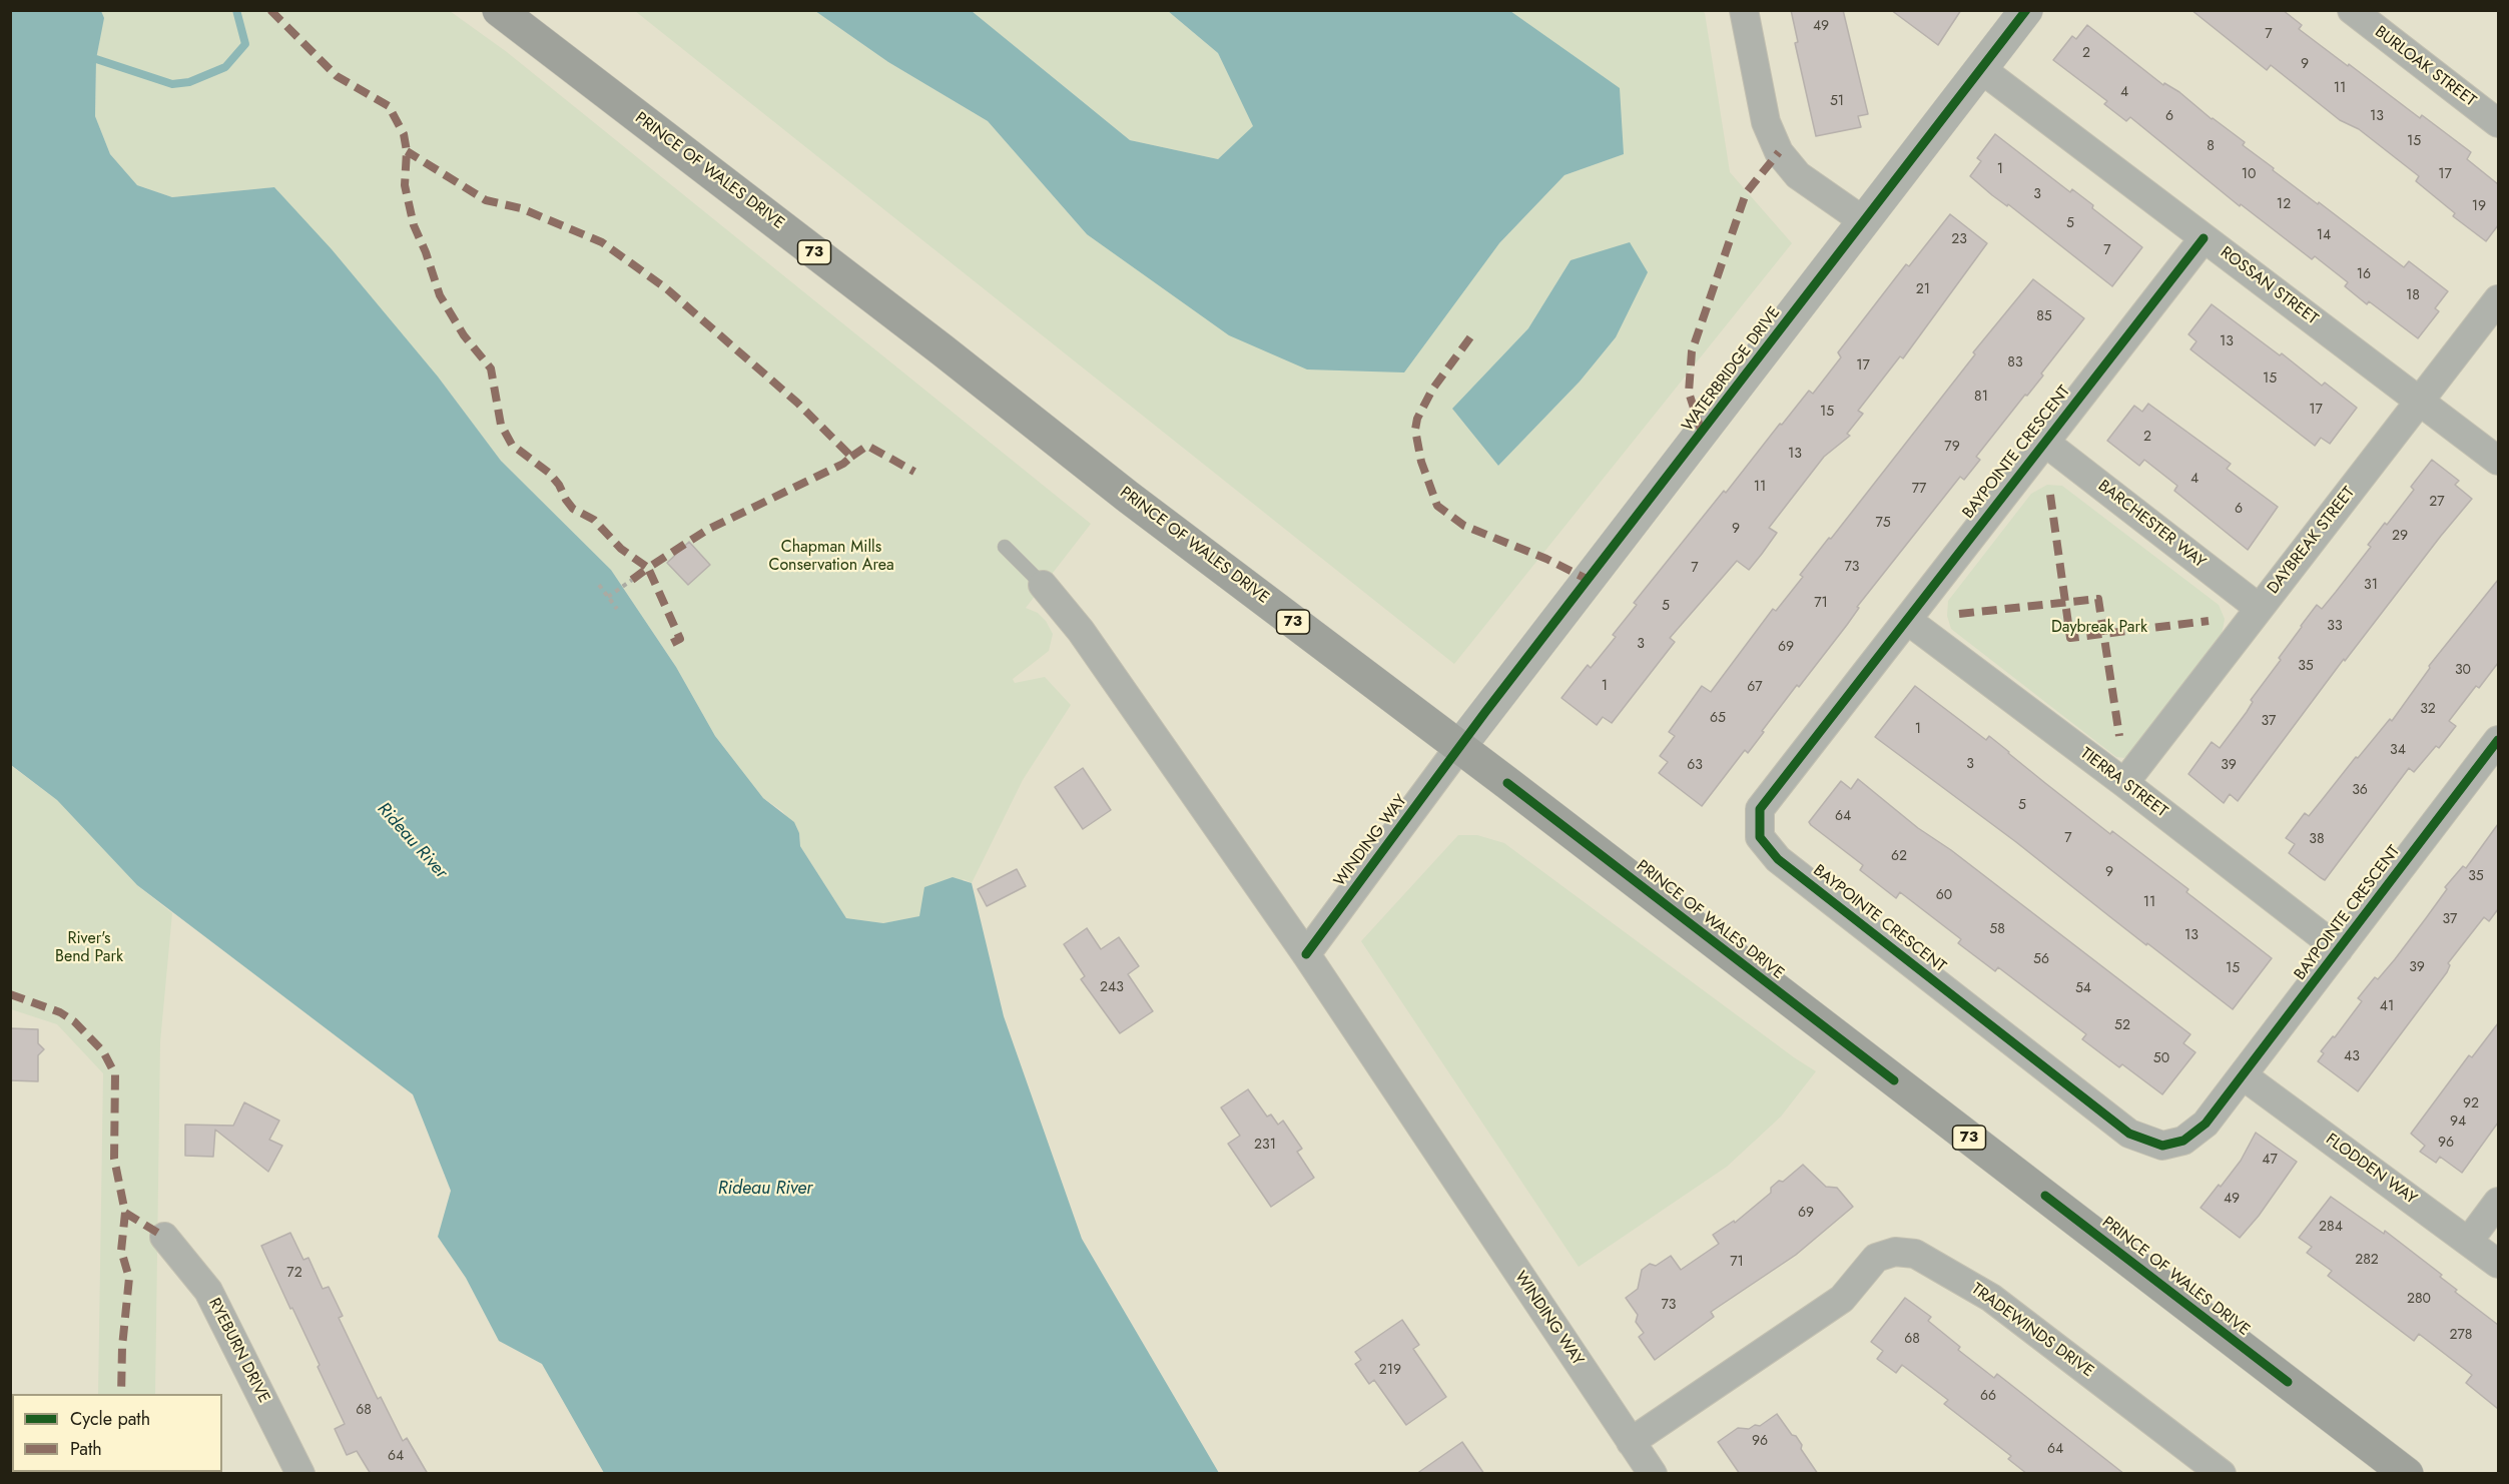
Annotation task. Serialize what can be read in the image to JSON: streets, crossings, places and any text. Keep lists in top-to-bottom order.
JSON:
{
  "streets": {
    "main road": ["PRINCE OF WALES DRIVE", "73"],
    "street": [
      "BURLOAK STREET",
      "ROSSAN STREET",
      "WATERBRIDGE DRIVE",
      "BAYPOINTE CRESCENT",
      "BARCHESTER WAY",
      "DAYBREAK STREET",
      "TIERRA STREET",
      "WINDING WAY",
      "FLODDEN WAY",
      "TRADEWINDS DRIVE",
      "RYEBURN DRIVE"
    ]
  },
  "crossings": [
    ["PRINCE OF WALES DRIVE", "WATERBRIDGE DRIVE"],
    ["PRINCE OF WALES DRIVE", "WINDING WAY"],
    ["ROSSAN STREET", "WATERBRIDGE DRIVE"],
    ["ROSSAN STREET", "BAYPOINTE CRESCENT"],
    ["ROSSAN STREET", "DAYBREAK STREET"],
    ["WATERBRIDGE DRIVE", "WINDING WAY"],
    ["BAYPOINTE CRESCENT", "BARCHESTER WAY"],
    ["BAYPOINTE CRESCENT", "TIERRA STREET"],
    ["BAYPOINTE CRESCENT", "FLODDEN WAY"],
    ["BARCHESTER WAY", "DAYBREAK STREET"],
    ["DAYBREAK STREET", "TIERRA STREET"],
    ["WINDING WAY", "TRADEWINDS DRIVE"]
  ],
  "water": ["Rideau River"],
  "parks": ["Chapman Mills Conservation Area", "Daybreak Park", "River's Bend Park"],
  "house_numbers": [
    "49",
    "7",
    "2",
    "9",
    "11",
    "4",
    "51",
    "6",
    "13",
    "15",
    "8",
    "1",
    "10",
    "17",
    "3",
    "12",
    "19",
    "5",
    "14",
    "23",
    "7",
    "16",
    "21",
    "18",
    "85",
    "13",
    "83",
    "17",
    "15",
    "81",
    "17",
    "15",
    "2",
    "79",
    "13",
    "4",
    "11",
    "77",
    "27",
    "6",
    "75",
    "9",
    "29",
    "73",
    "7",
    "31",
    "71",
    "5",
    "33",
    "3",
    "69",
    "35",
    "30",
    "1",
    "67",
    "32",
    "65",
    "37",
    "1",
    "34",
    "3",
    "63",
    "39",
    "36",
    "5",
    "64",
    "7",
    "38",
    "62",
    "9",
    "35",
    "60",
    "11",
    "37",
    "58",
    "13",
    "56",
    "39",
    "15",
    "243",
    "54",
    "41",
    "52",
    "43",
    "50",
    "92",
    "94",
    "96",
    "231",
    "47",
    "49",
    "69",
    "284",
    "282",
    "71",
    "72",
    "280",
    "73",
    "278",
    "68",
    "219",
    "66",
    "68",
    "96",
    "64",
    "64"
  ],
  "legend": ["Cycle path", "Path"]
}
